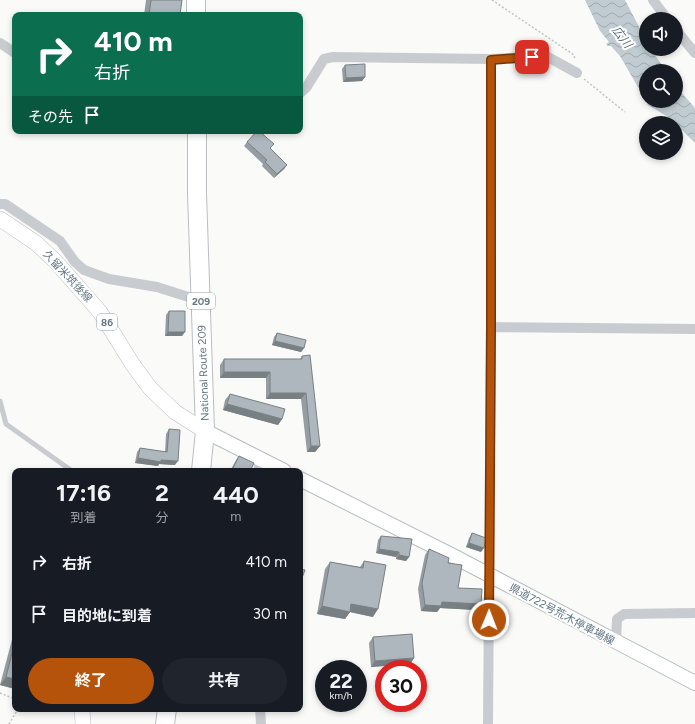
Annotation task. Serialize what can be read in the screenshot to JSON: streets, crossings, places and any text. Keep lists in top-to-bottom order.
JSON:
{
  "streets": {
    "highway": ["209", "National Route 209"],
    "main road": ["久留米筑後線", "86", "県道722号荒木停車場線"]
  },
  "crossings": [
    ["久留米筑後線", "National Route 209"]
  ],
  "water": ["広川"],
  "page": {
    "turn": ["410 m", "右折"],
    "then": "その先",
    "eta": [
      "17:16",
      "到着",
      "2",
      "分",
      "440",
      "m"
    ],
    "list": [
      {
        "name": "右折",
        "value": "410 m"
      },
      {
        "name": "目的地に到着",
        "value": "30 m"
      }
    ],
    "buttons": ["終了", "共有"],
    "speed": "22 km/h",
    "limit": "30"
  }
}
